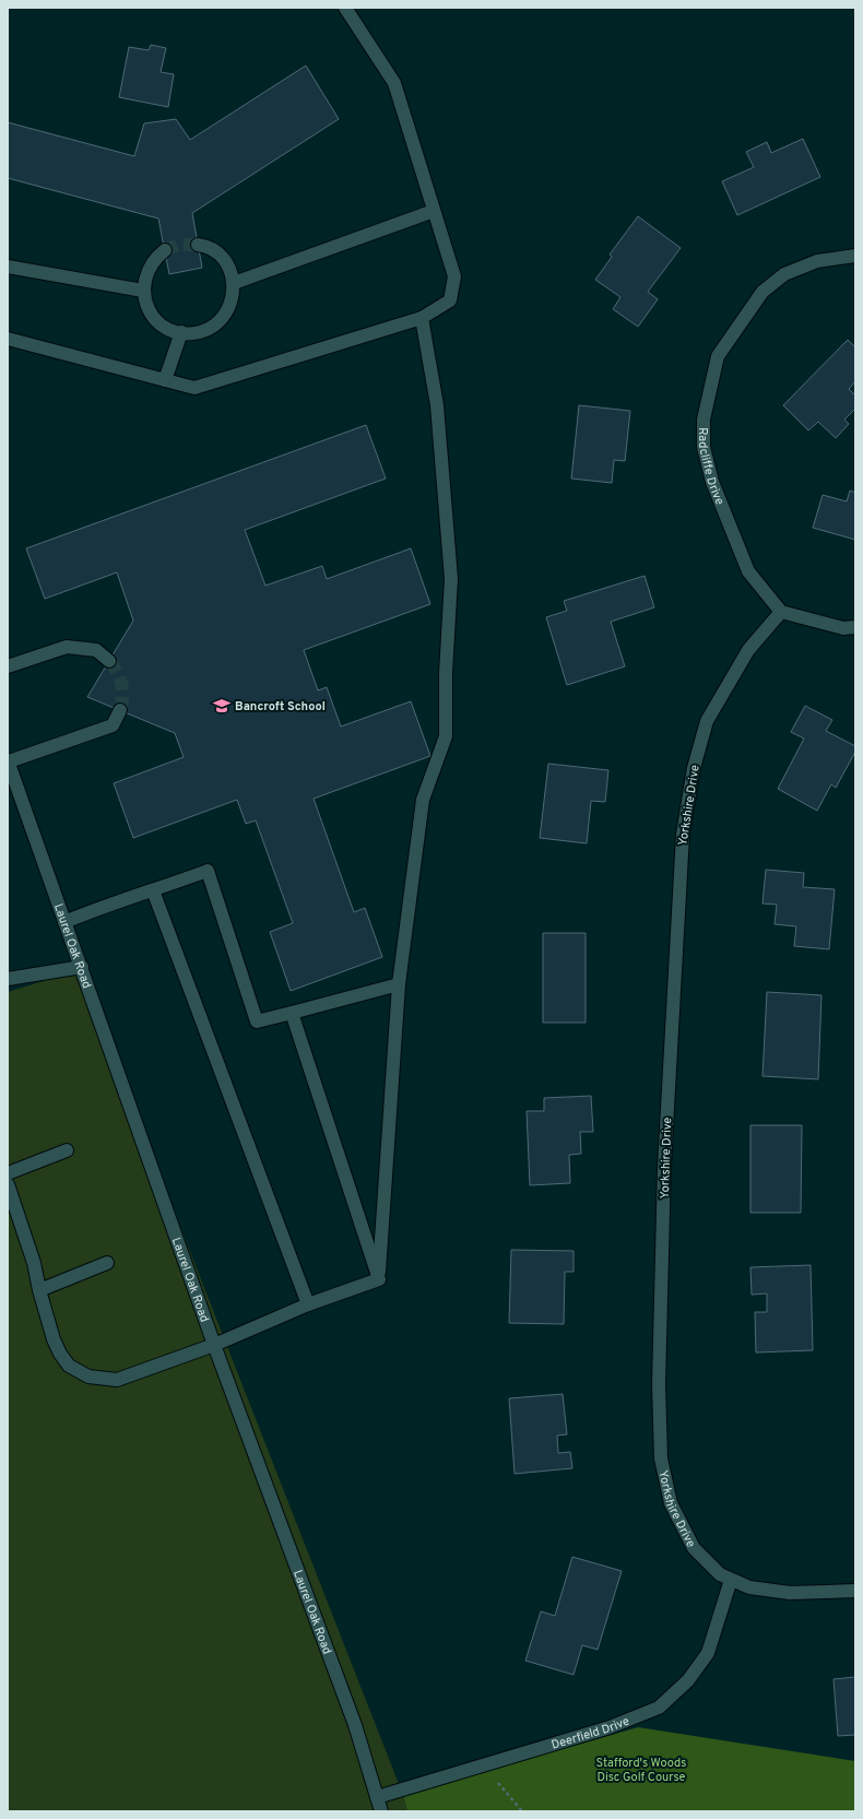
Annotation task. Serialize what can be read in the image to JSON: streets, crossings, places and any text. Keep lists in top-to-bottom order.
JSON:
{
  "streets": {
    "street": [
      "Radcliffe Drive",
      "Yorkshire Drive",
      "Laurel Oak Road",
      "Deerfield Drive"
    ]
  },
  "crossings": [
    ["Radcliffe Drive", "Yorkshire Drive"],
    ["Yorkshire Drive", "Deerfield Drive"],
    ["Laurel Oak Road", "Deerfield Drive"]
  ],
  "parks": ["Stafford's Woods Disc Golf Course"],
  "places": {
    "school or university": ["Bancroft School"]
  }
}
